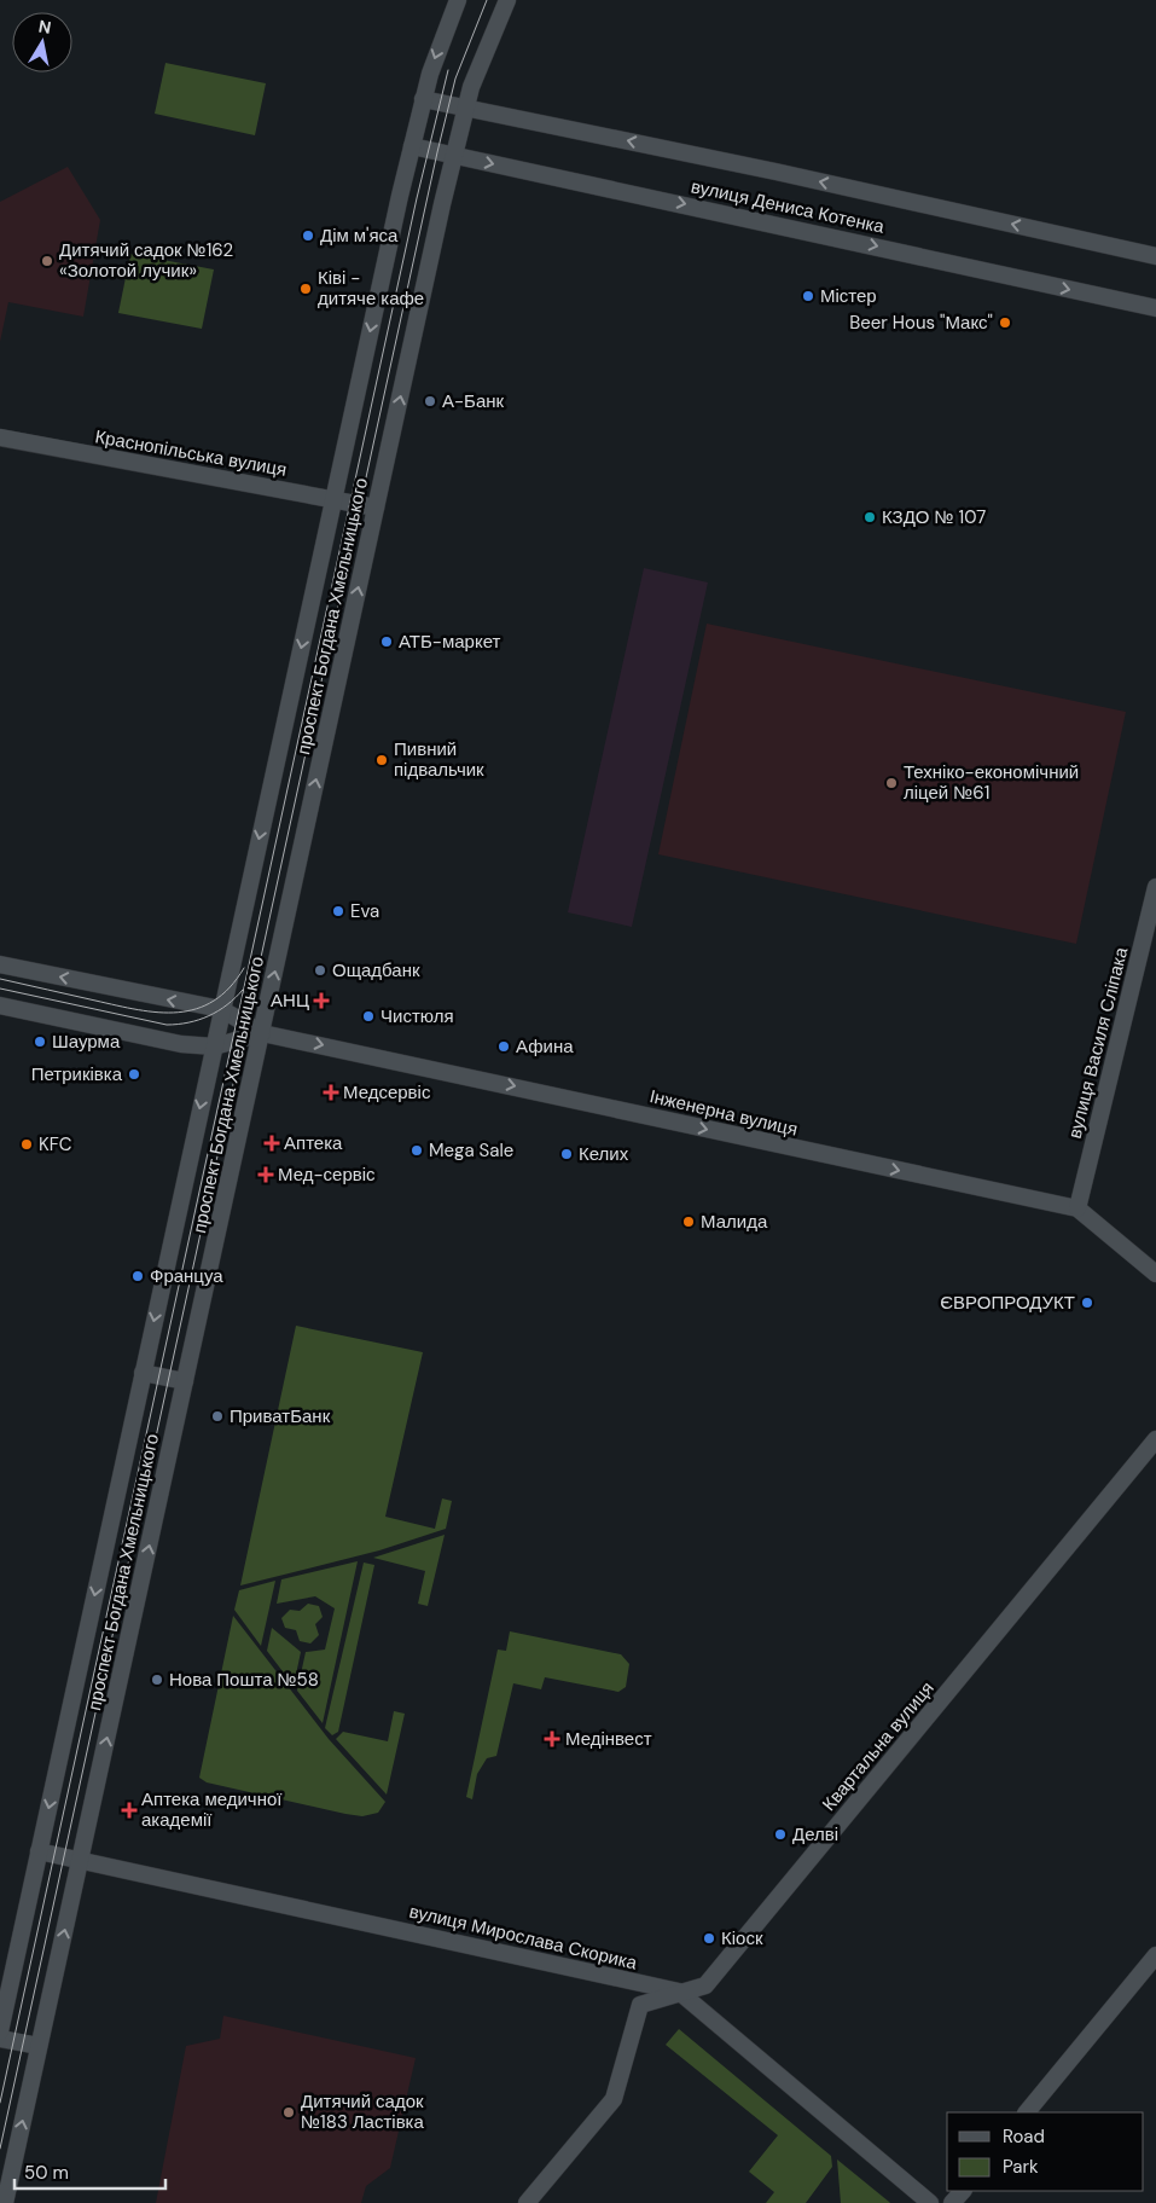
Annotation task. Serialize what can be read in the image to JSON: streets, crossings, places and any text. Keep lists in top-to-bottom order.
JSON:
{
  "streets": {
    "street": [
      "вулиця Дениса Котенка",
      "Краснопільська вулиця",
      "проспект Богдана Хмельницького",
      "вулиця Василя Сліпака",
      "Інженерна вулиця",
      "Квартальна вулиця",
      "вулиця Мирослава Скорика"
    ]
  },
  "crossings": [
    ["вулиця Дениса Котенка", "проспект Богдана Хмельницького"],
    ["Краснопільська вулиця", "проспект Богдана Хмельницького"],
    ["проспект Богдана Хмельницького", "Інженерна вулиця"],
    ["проспект Богдана Хмельницького", "вулиця Мирослава Скорика"],
    ["вулиця Василя Сліпака", "Інженерна вулиця"],
    ["Квартальна вулиця", "вулиця Мирослава Скорика"]
  ],
  "one_way": ["Інженерна вулиця"],
  "places": {
    "other": [
      "Дім м'яса",
      "Дитячий садок №162 «Золотой лучик»",
      "Ківі - дитяче кафе",
      "Містер",
      "Beer Hous \"Макс\"",
      "А-Банк",
      "КЗДО № 107",
      "АТБ-маркет",
      "Пивний підвальчик",
      "Техніко-економічний ліцей №61",
      "Eva",
      "Ощадбанк",
      "Чистюля",
      "Шаурма",
      "Афина",
      "Петриківка",
      "KFC",
      "Mega Sale",
      "Келих",
      "Малида",
      "Француа",
      "ЄВРОПРОДУКТ",
      "ПриватБанк",
      "Нова Пошта №58",
      "Делві",
      "Кіоск",
      "Дитячий садок №183 Ластівка"
    ],
    "health": [
      "АНЦ",
      "Медсервіс",
      "Аптека",
      "Мед-сервіс",
      "Медінвест",
      "Аптека медичної академії"
    ]
  },
  "legend": ["Road", "Park"],
  "scale_bar": "50 m",
  "north": "top"
}
